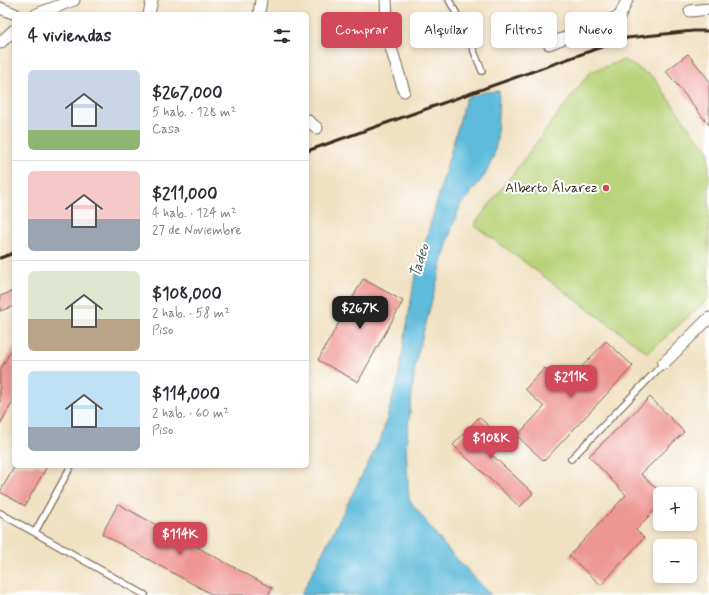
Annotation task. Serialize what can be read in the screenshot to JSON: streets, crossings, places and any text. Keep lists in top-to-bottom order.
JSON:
{
  "water": ["Tadeo"],
  "places": ["Alberto Álvarez"],
  "page": {
    "chip": [
      "Comprar",
      "Alquilar",
      "Filtros",
      "Nuevo"
    ],
    "heading": "4 viviendas",
    "list": [
      {
        "name": "$267,000",
        "note": "5 hab. · 128 m² · Casa"
      },
      {
        "name": "$211,000",
        "note": "4 hab. · 124 m² · 27 de Noviembre"
      },
      {
        "name": "$108,000",
        "note": "2 hab. · 58 m² · Piso"
      },
      {
        "name": "$114,000",
        "note": "2 hab. · 60 m² · Piso"
      }
    ],
    "price": [
      "$267K",
      "$211K",
      "$108K",
      "$114K"
    ],
    "map_buttons": ["+", "−"]
  }
}
